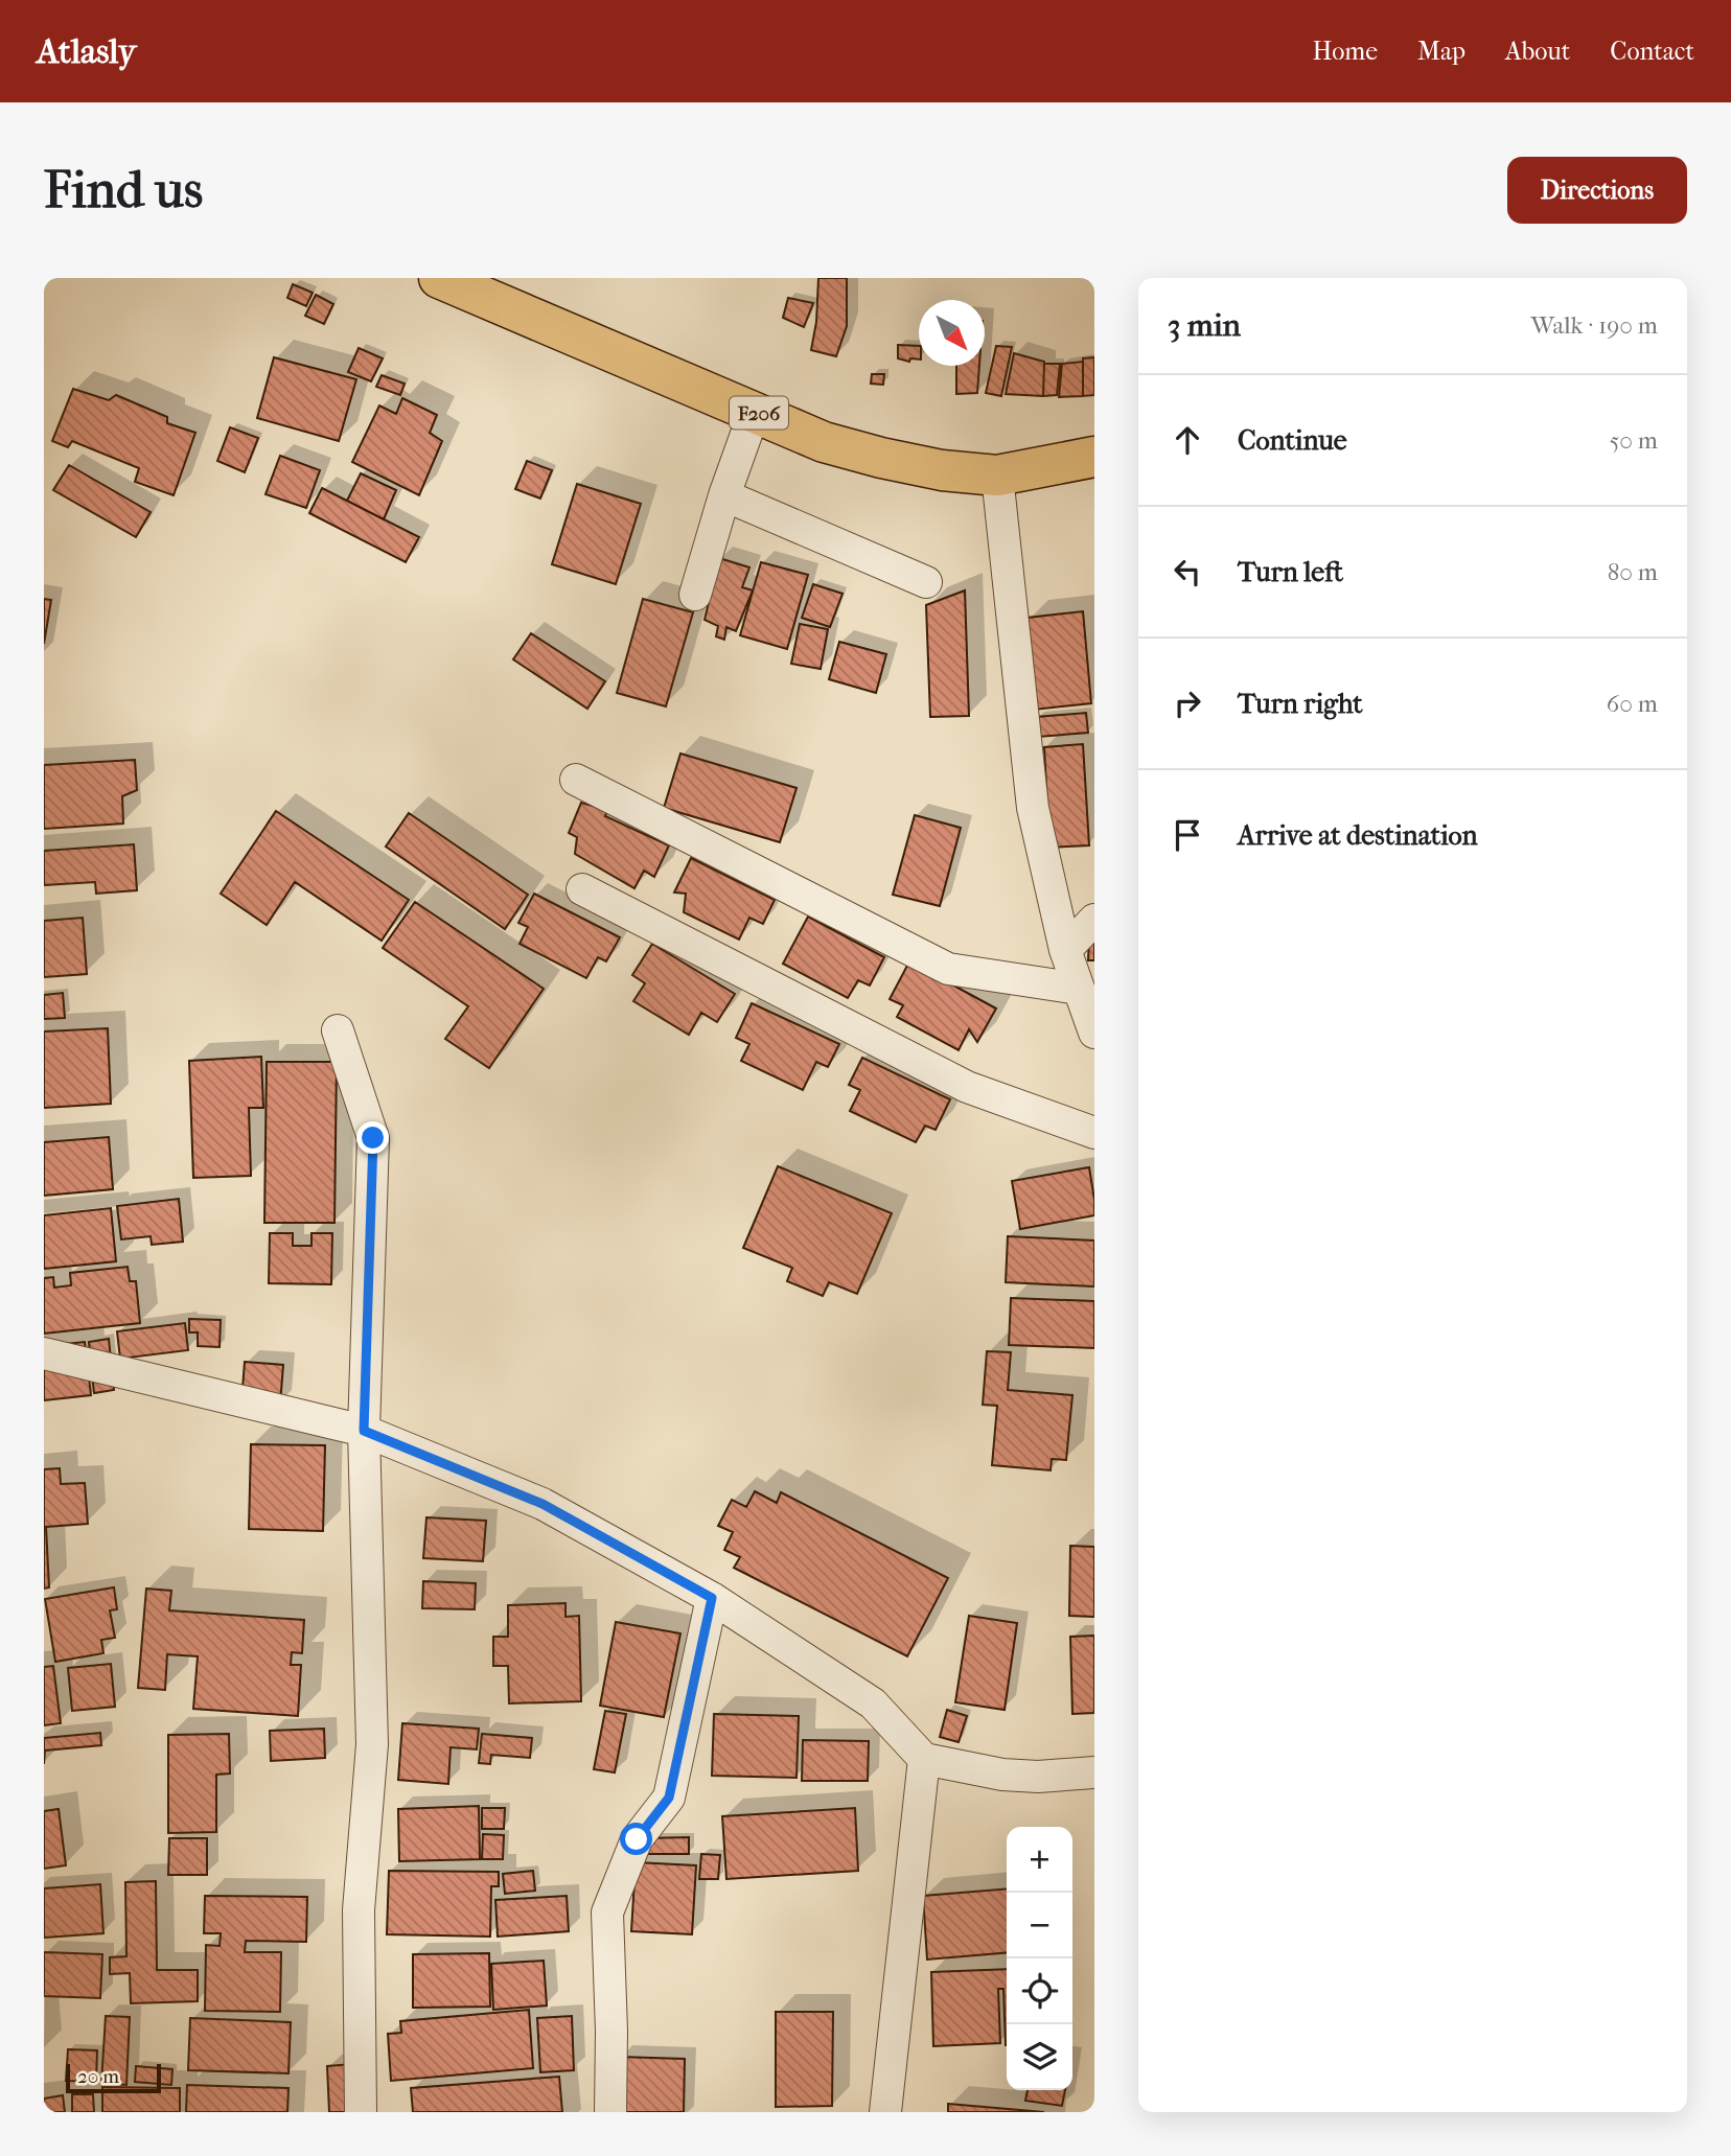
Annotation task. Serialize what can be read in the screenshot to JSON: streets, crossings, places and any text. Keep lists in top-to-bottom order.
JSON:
{
  "streets": {
    "main road": ["F206"]
  },
  "scale_bar": "20 m",
  "north": "bottom right",
  "page": {
    "header": "Atlasly",
    "nav": [
      "Home",
      "Map",
      "About",
      "Contact"
    ],
    "buttons": "Directions",
    "title": "Find us",
    "heading": ["3 min", "Walk · 190 m"],
    "list": [
      ["Continue", "50 m"],
      ["Turn left", "80 m"],
      ["Turn right", "60 m"],
      "Arrive at destination"
    ],
    "map_buttons": ["+", "−"],
    "scale": "20 m"
  }
}
